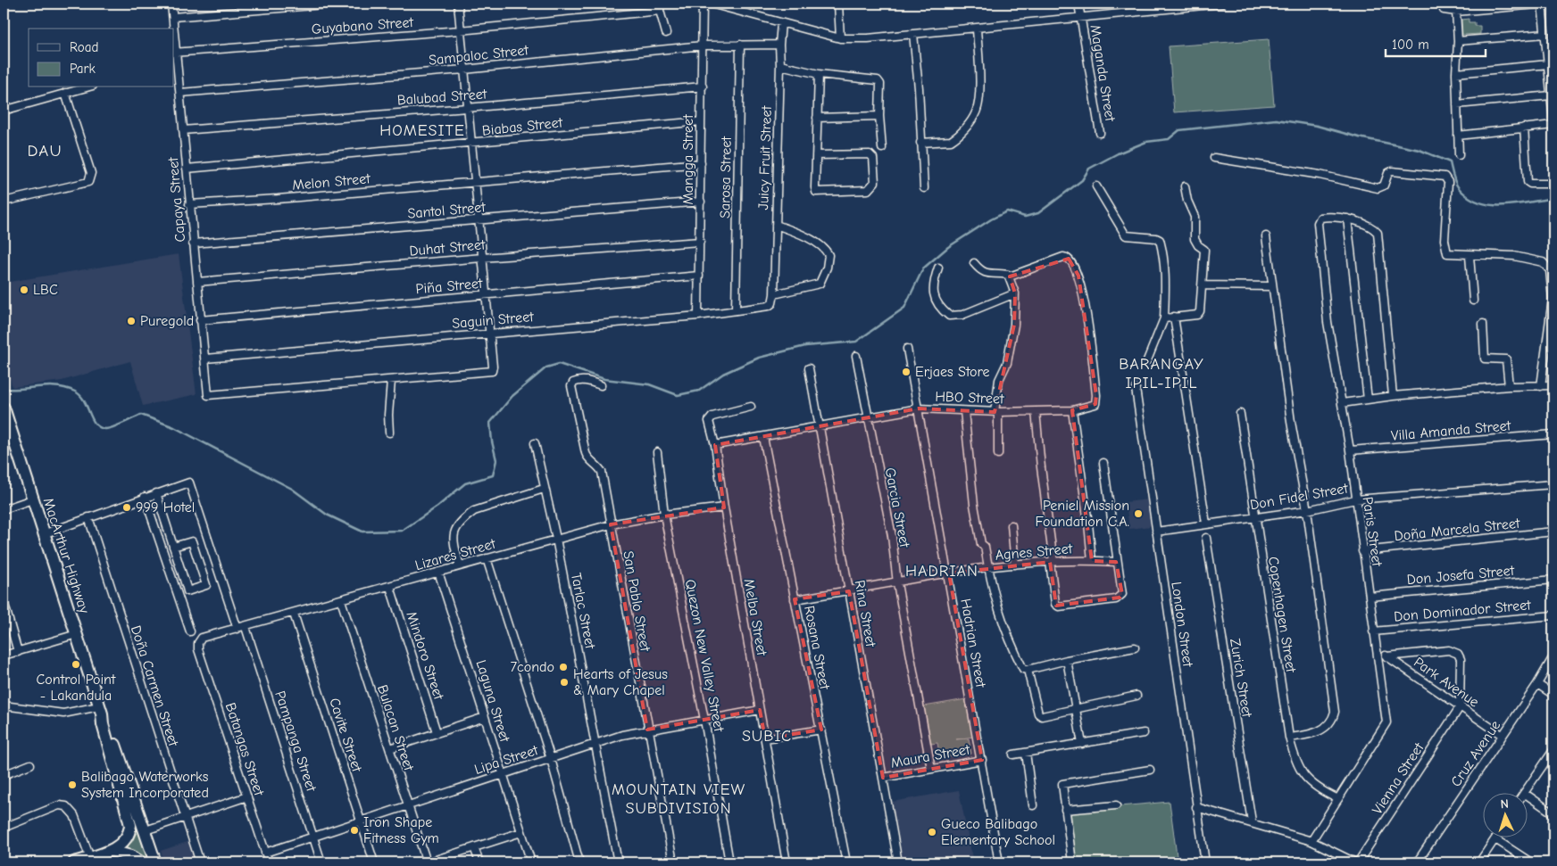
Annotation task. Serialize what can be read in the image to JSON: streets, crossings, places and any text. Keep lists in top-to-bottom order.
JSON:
{
  "streets": {
    "highway": ["MacArthur Highway"],
    "street": [
      "Guyabano Street",
      "Sampaloc Street",
      "Maganda Street",
      "Balubad Street",
      "Biabas Street",
      "Juicy Fruit Street",
      "Mangga Street",
      "Sarosa Street",
      "Melon Street",
      "Capaya Street",
      "Santol Street",
      "Duhat Street",
      "Piña Street",
      "Saguin Street",
      "HBO Street",
      "Villa Amanda Street",
      "Don Fidel Street",
      "Garcia Street",
      "Doña Marcela Street",
      "Paris Street",
      "Agnes Street",
      "Lizares Street",
      "Don Josefa Street",
      "San Pablo Street",
      "Tarlac Street",
      "Don Dominador Street",
      "Rina Street",
      "Copenhagen Street",
      "Melba Street",
      "London Street",
      "Hadrian Street",
      "Rosana Street",
      "Mindoro Street",
      "Quezon New Valley Street",
      "Zurich Street",
      "Park Avenue",
      "Doña Carmen Street",
      "Laguna Street",
      "Bulacan Street",
      "Cavite Street",
      "Pampanga Street",
      "Batangas Street",
      "Cruz Avenue",
      "Maura Street",
      "Lipa Street",
      "Vienna Street"
    ]
  },
  "crossings": [
    ["Guyabano Street", "Capaya Street"],
    ["Sampaloc Street", "Juicy Fruit Street"],
    ["Sampaloc Street", "Mangga Street"],
    ["Sampaloc Street", "Sarosa Street"],
    ["Sampaloc Street", "Capaya Street"],
    ["Balubad Street", "Mangga Street"],
    ["Balubad Street", "Capaya Street"],
    ["Biabas Street", "Mangga Street"],
    ["Biabas Street", "Capaya Street"],
    ["Juicy Fruit Street", "Saguin Street"],
    ["Mangga Street", "Melon Street"],
    ["Mangga Street", "Santol Street"],
    ["Mangga Street", "Duhat Street"],
    ["Mangga Street", "Piña Street"],
    ["Mangga Street", "Saguin Street"],
    ["Sarosa Street", "Saguin Street"],
    ["Melon Street", "Capaya Street"],
    ["Capaya Street", "Santol Street"],
    ["Capaya Street", "Duhat Street"],
    ["Capaya Street", "Piña Street"],
    ["Capaya Street", "Saguin Street"],
    ["HBO Street", "Garcia Street"],
    ["HBO Street", "Rina Street"],
    ["HBO Street", "Melba Street"],
    ["HBO Street", "Hadrian Street"],
    ["HBO Street", "Rosana Street"],
    ["Villa Amanda Street", "Paris Street"],
    ["Don Fidel Street", "Paris Street"],
    ["Don Fidel Street", "Copenhagen Street"],
    ["Don Fidel Street", "London Street"],
    ["Garcia Street", "Agnes Street"],
    ["Garcia Street", "Maura Street"],
    ["Doña Marcela Street", "Paris Street"],
    ["Paris Street", "Don Josefa Street"],
    ["Paris Street", "Don Dominador Street"],
    ["Paris Street", "Copenhagen Street"],
    ["Paris Street", "Park Avenue"],
    ["Agnes Street", "Rina Street"],
    ["Agnes Street", "Hadrian Street"],
    ["Agnes Street", "Rosana Street"],
    ["Lizares Street", "San Pablo Street"],
    ["Lizares Street", "Tarlac Street"],
    ["Lizares Street", "Melba Street"],
    ["Lizares Street", "Mindoro Street"],
    ["Lizares Street", "Quezon New Valley Street"],
    ["Lizares Street", "Laguna Street"],
    ["Lizares Street", "Bulacan Street"],
    ["Lizares Street", "Cavite Street"],
    ["Lizares Street", "Pampanga Street"],
    ["Lizares Street", "Batangas Street"],
    ["San Pablo Street", "Lipa Street"],
    ["Tarlac Street", "Lipa Street"],
    ["Rina Street", "Maura Street"],
    ["Melba Street", "Lipa Street"],
    ["Hadrian Street", "Maura Street"],
    ["Quezon New Valley Street", "Lipa Street"],
    ["Park Avenue", "Cruz Avenue"],
    ["Park Avenue", "Vienna Street"],
    ["Laguna Street", "Lipa Street"],
    ["Bulacan Street", "Lipa Street"],
    ["Cavite Street", "Lipa Street"],
    ["Pampanga Street", "Lipa Street"],
    ["Batangas Street", "Lipa Street"]
  ],
  "districts": [
    "HOMESITE",
    "DAU",
    "BARANGAY IPIL-IPIL",
    "HADRIAN",
    "SUBIC",
    "MOUNTAIN VIEW SUBDIVISION"
  ],
  "places": [
    "LBC",
    "Puregold",
    "Erjaes Store",
    "999 Hotel",
    "Peniel Mission Foundation C.A.",
    "Control Point - Lakandula",
    "7condo",
    "Hearts of Jesus & Mary Chapel",
    "Balibago Waterworks System Incorporated",
    "Iron Shape Fitness Gym",
    "Gueco Balibago Elementary School"
  ],
  "legend": ["Road", "Park"],
  "scale_bar": "100 m",
  "north": "top"
}
